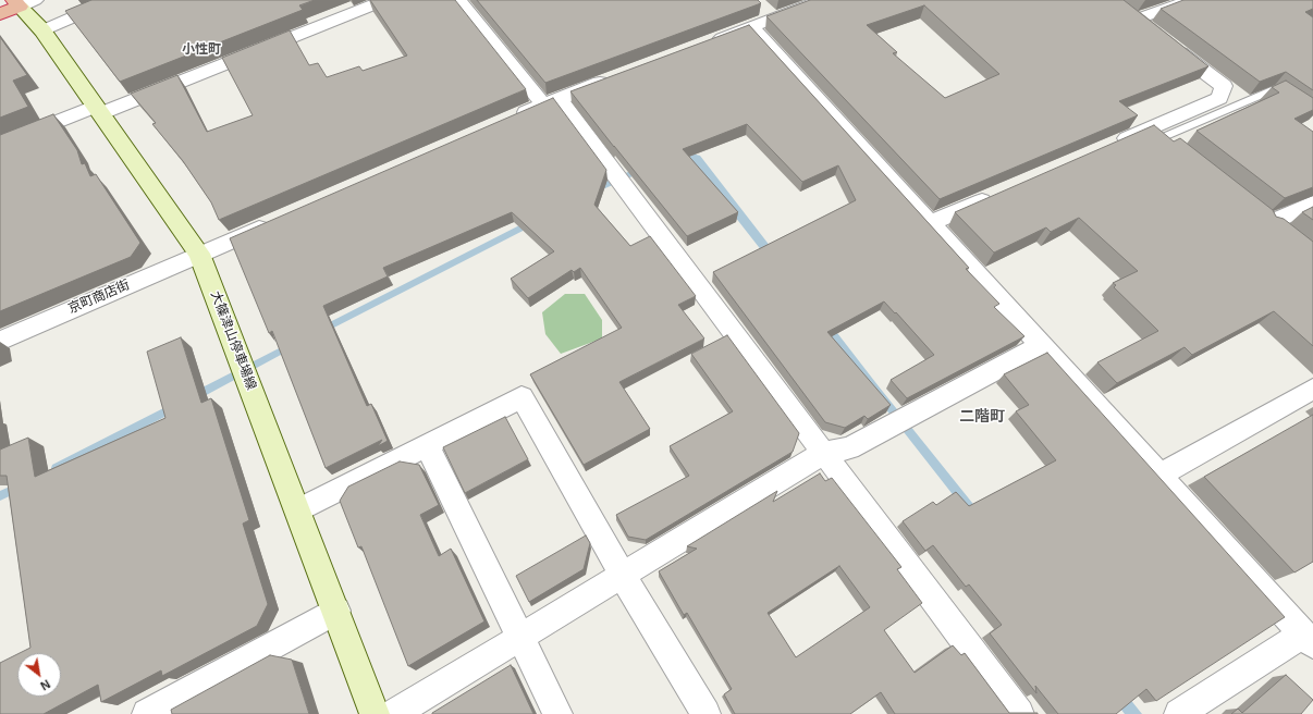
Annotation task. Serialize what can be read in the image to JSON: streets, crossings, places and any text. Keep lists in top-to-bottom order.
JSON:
{
  "streets": {
    "main road": ["大篠津山停車場線"],
    "street": ["京町商店街"]
  },
  "crossings": [
    ["京町商店街", "大篠津山停車場線"]
  ],
  "districts": ["小性町", "二階町"],
  "north": "bottom right"
}
